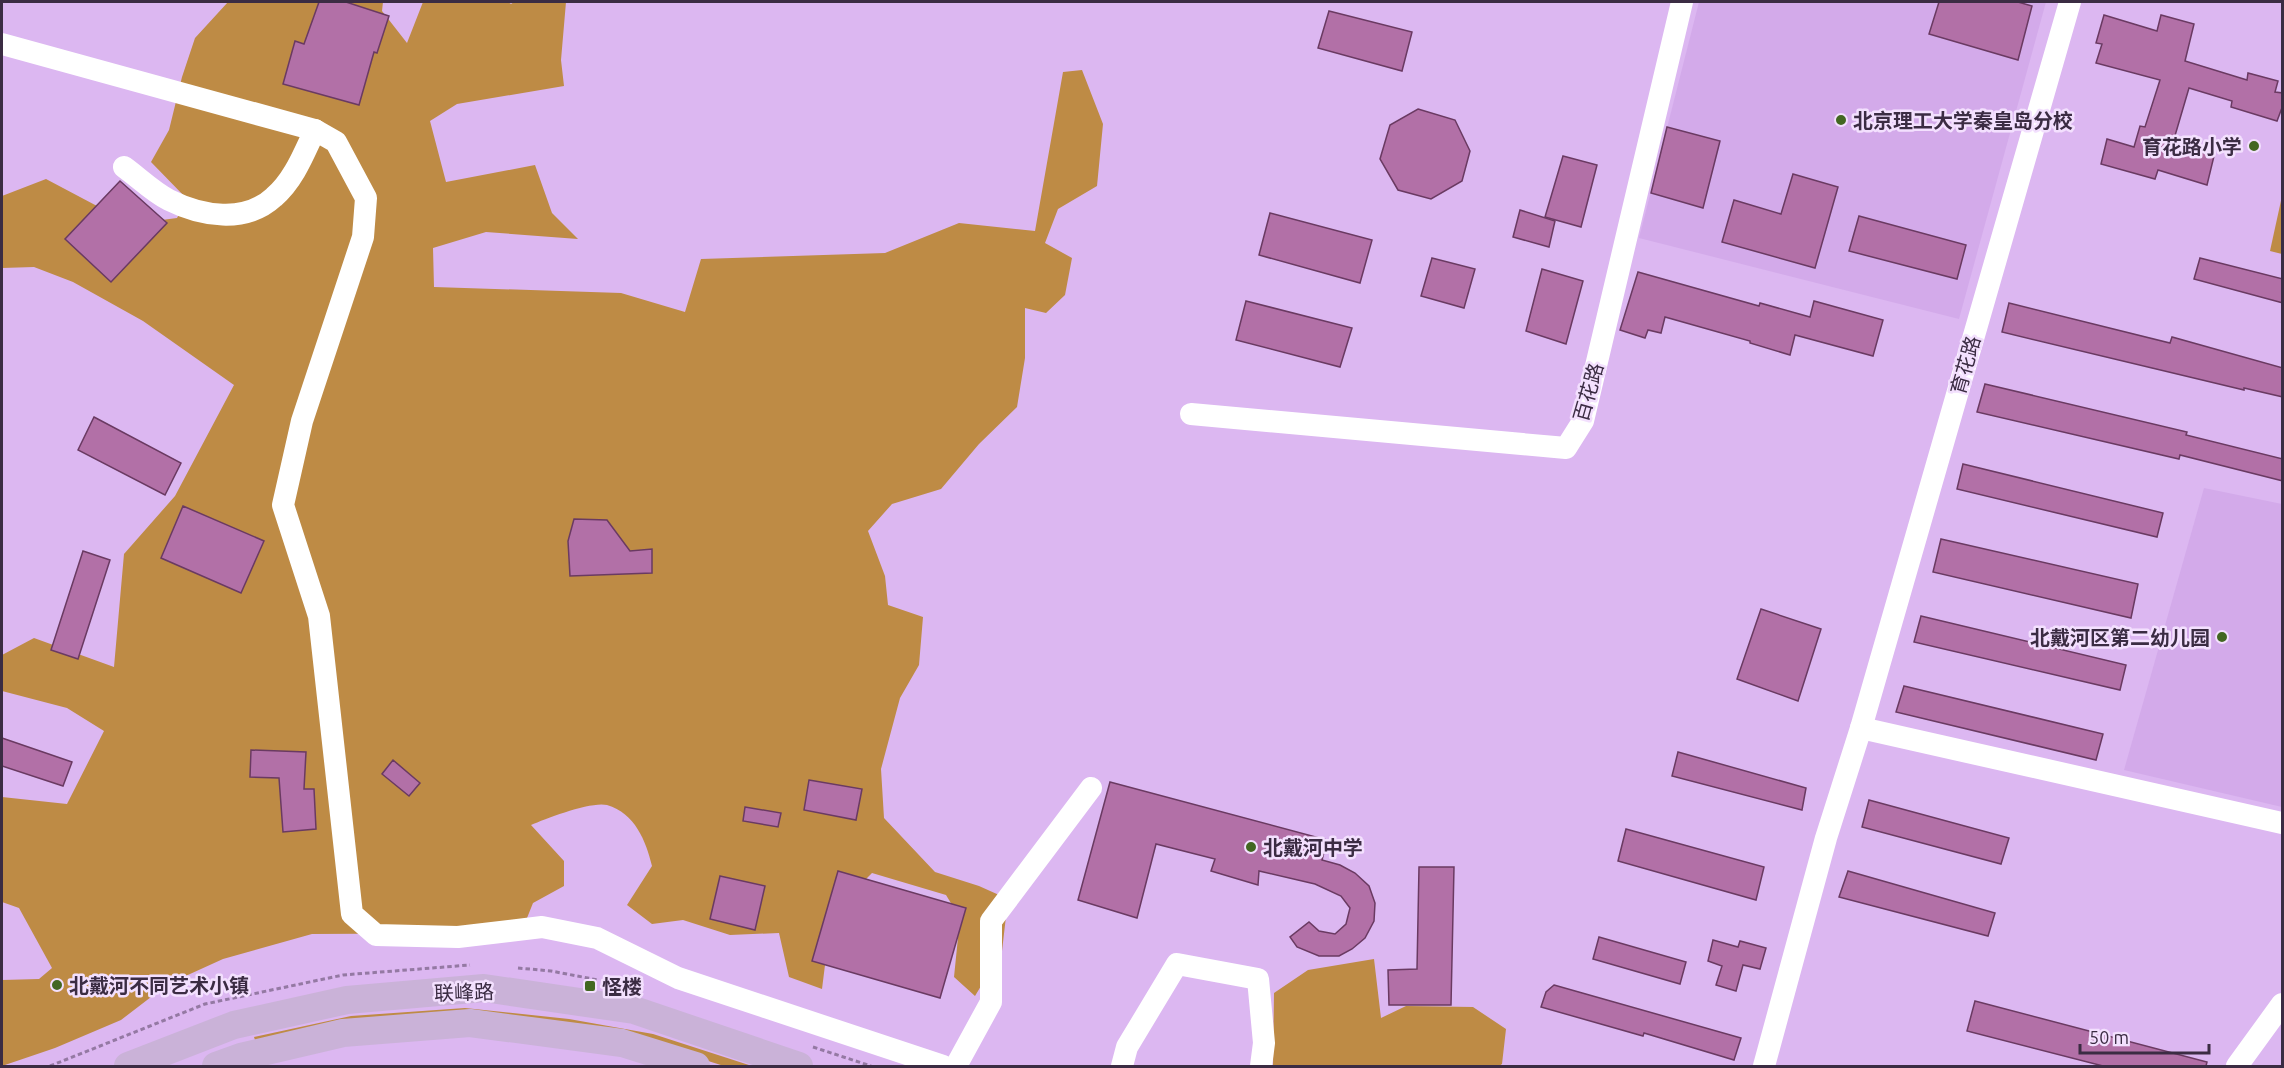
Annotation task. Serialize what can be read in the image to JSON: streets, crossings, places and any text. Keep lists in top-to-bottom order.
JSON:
{
  "streets": {
    "main road": ["联峰路"],
    "street": ["育花路", "百花路"]
  },
  "places": {
    "other": [
      "北京理工大学秦皇岛分校",
      "育花路小学",
      "北戴河区第二幼儿园",
      "北戴河中学",
      "北戴河不同艺术小镇"
    ],
    "transit": ["怪楼"]
  },
  "scale_bar": "50 m"
}
